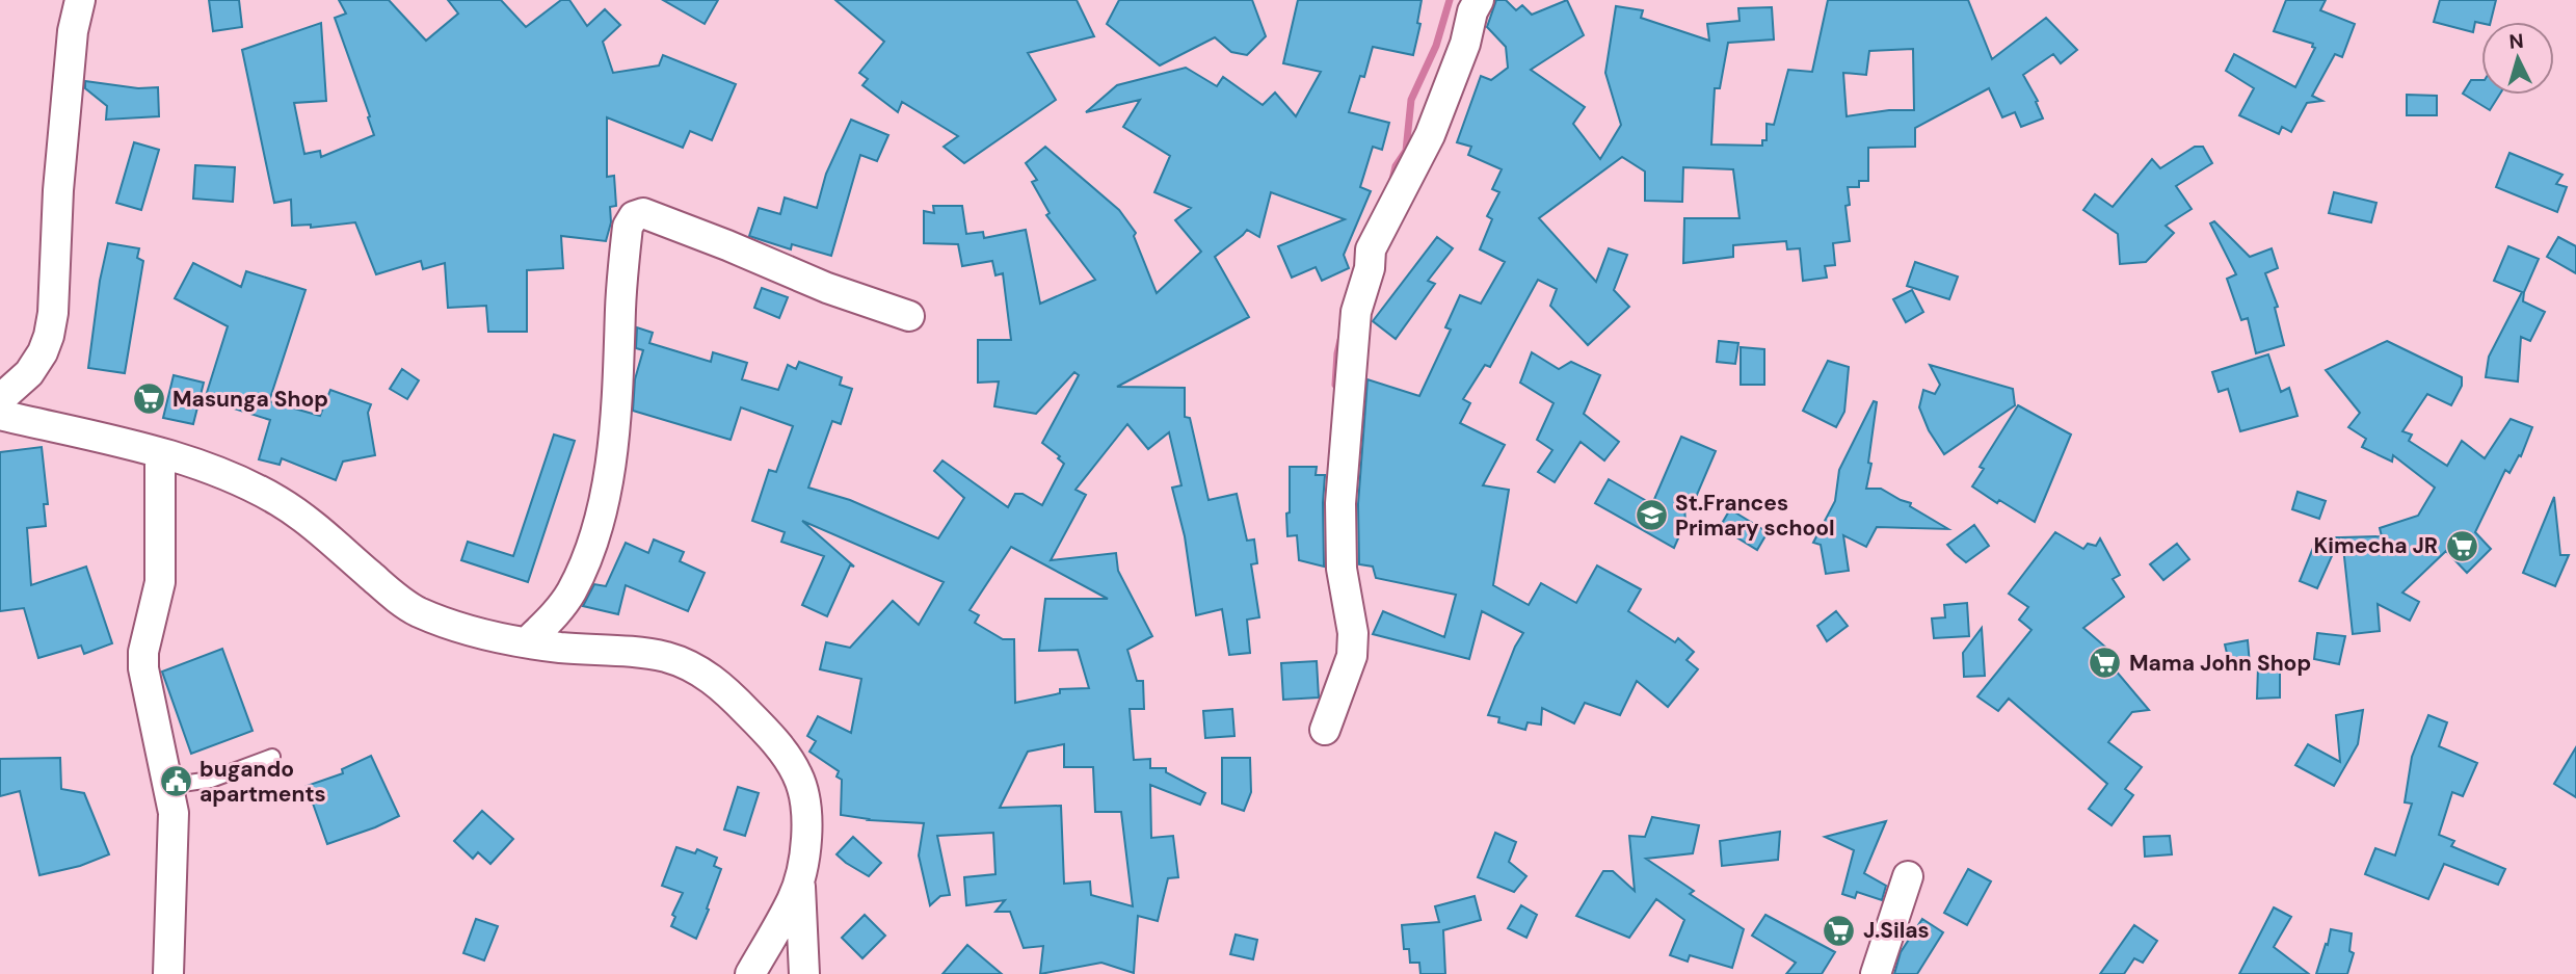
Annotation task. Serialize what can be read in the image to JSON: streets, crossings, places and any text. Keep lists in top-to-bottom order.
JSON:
{
  "places": {
    "supermarket": [
      "Masunga Shop",
      "Kimecha JR",
      "Mama John Shop",
      "J.Silas"
    ],
    "school or university": ["St.Frances Primary school"],
    "public building": ["bugando apartments"]
  },
  "north": "top"
}
